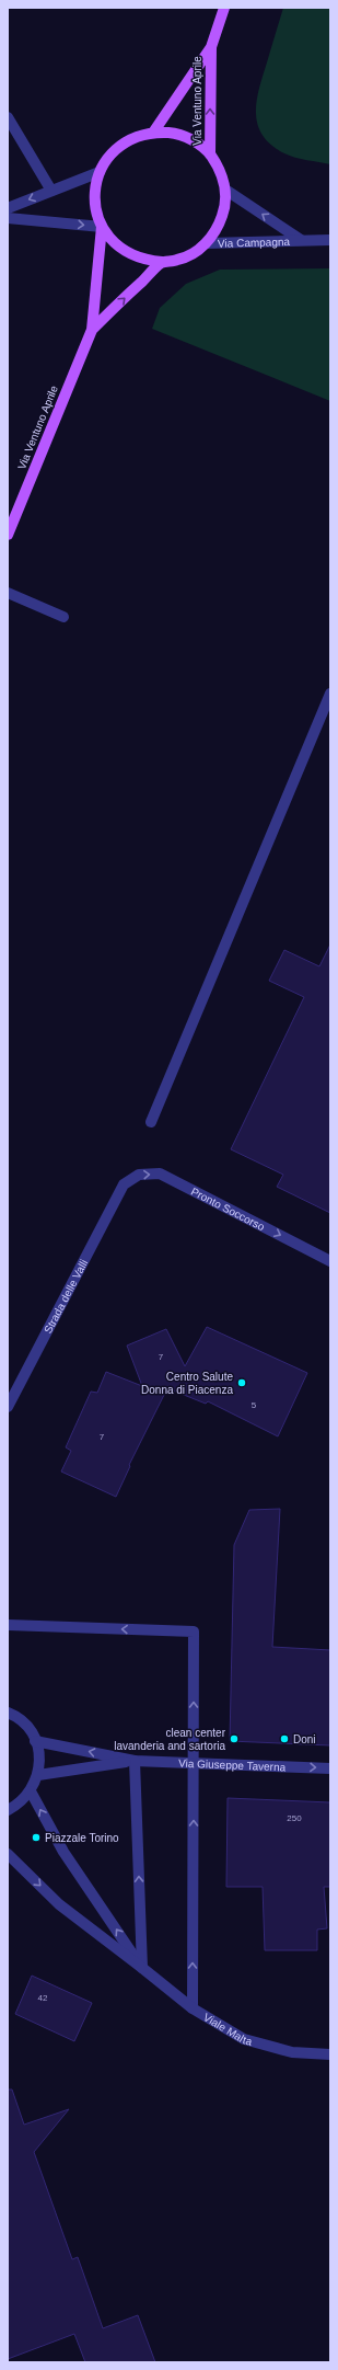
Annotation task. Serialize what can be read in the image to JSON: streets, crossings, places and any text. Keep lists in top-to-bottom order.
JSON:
{
  "streets": {
    "main road": ["Via Ventuno Aprile"],
    "street": [
      "Via Campagna",
      "Pronto Soccorso",
      "Strada delle Valli",
      "Via Giuseppe Taverna",
      "Viale Malta"
    ]
  },
  "crossings": [
    ["Via Ventuno Aprile", "Via Campagna"],
    ["Pronto Soccorso", "Strada delle Valli"]
  ],
  "one_way": ["Via Campagna", "Pronto Soccorso"],
  "places": [
    "Centro Salute Donna di Piacenza",
    "clean center lavanderia and sartoria",
    "Doni",
    "Piazzale Torino"
  ],
  "house_numbers": [
    "7",
    "5",
    "7",
    "250",
    "42"
  ]
}
